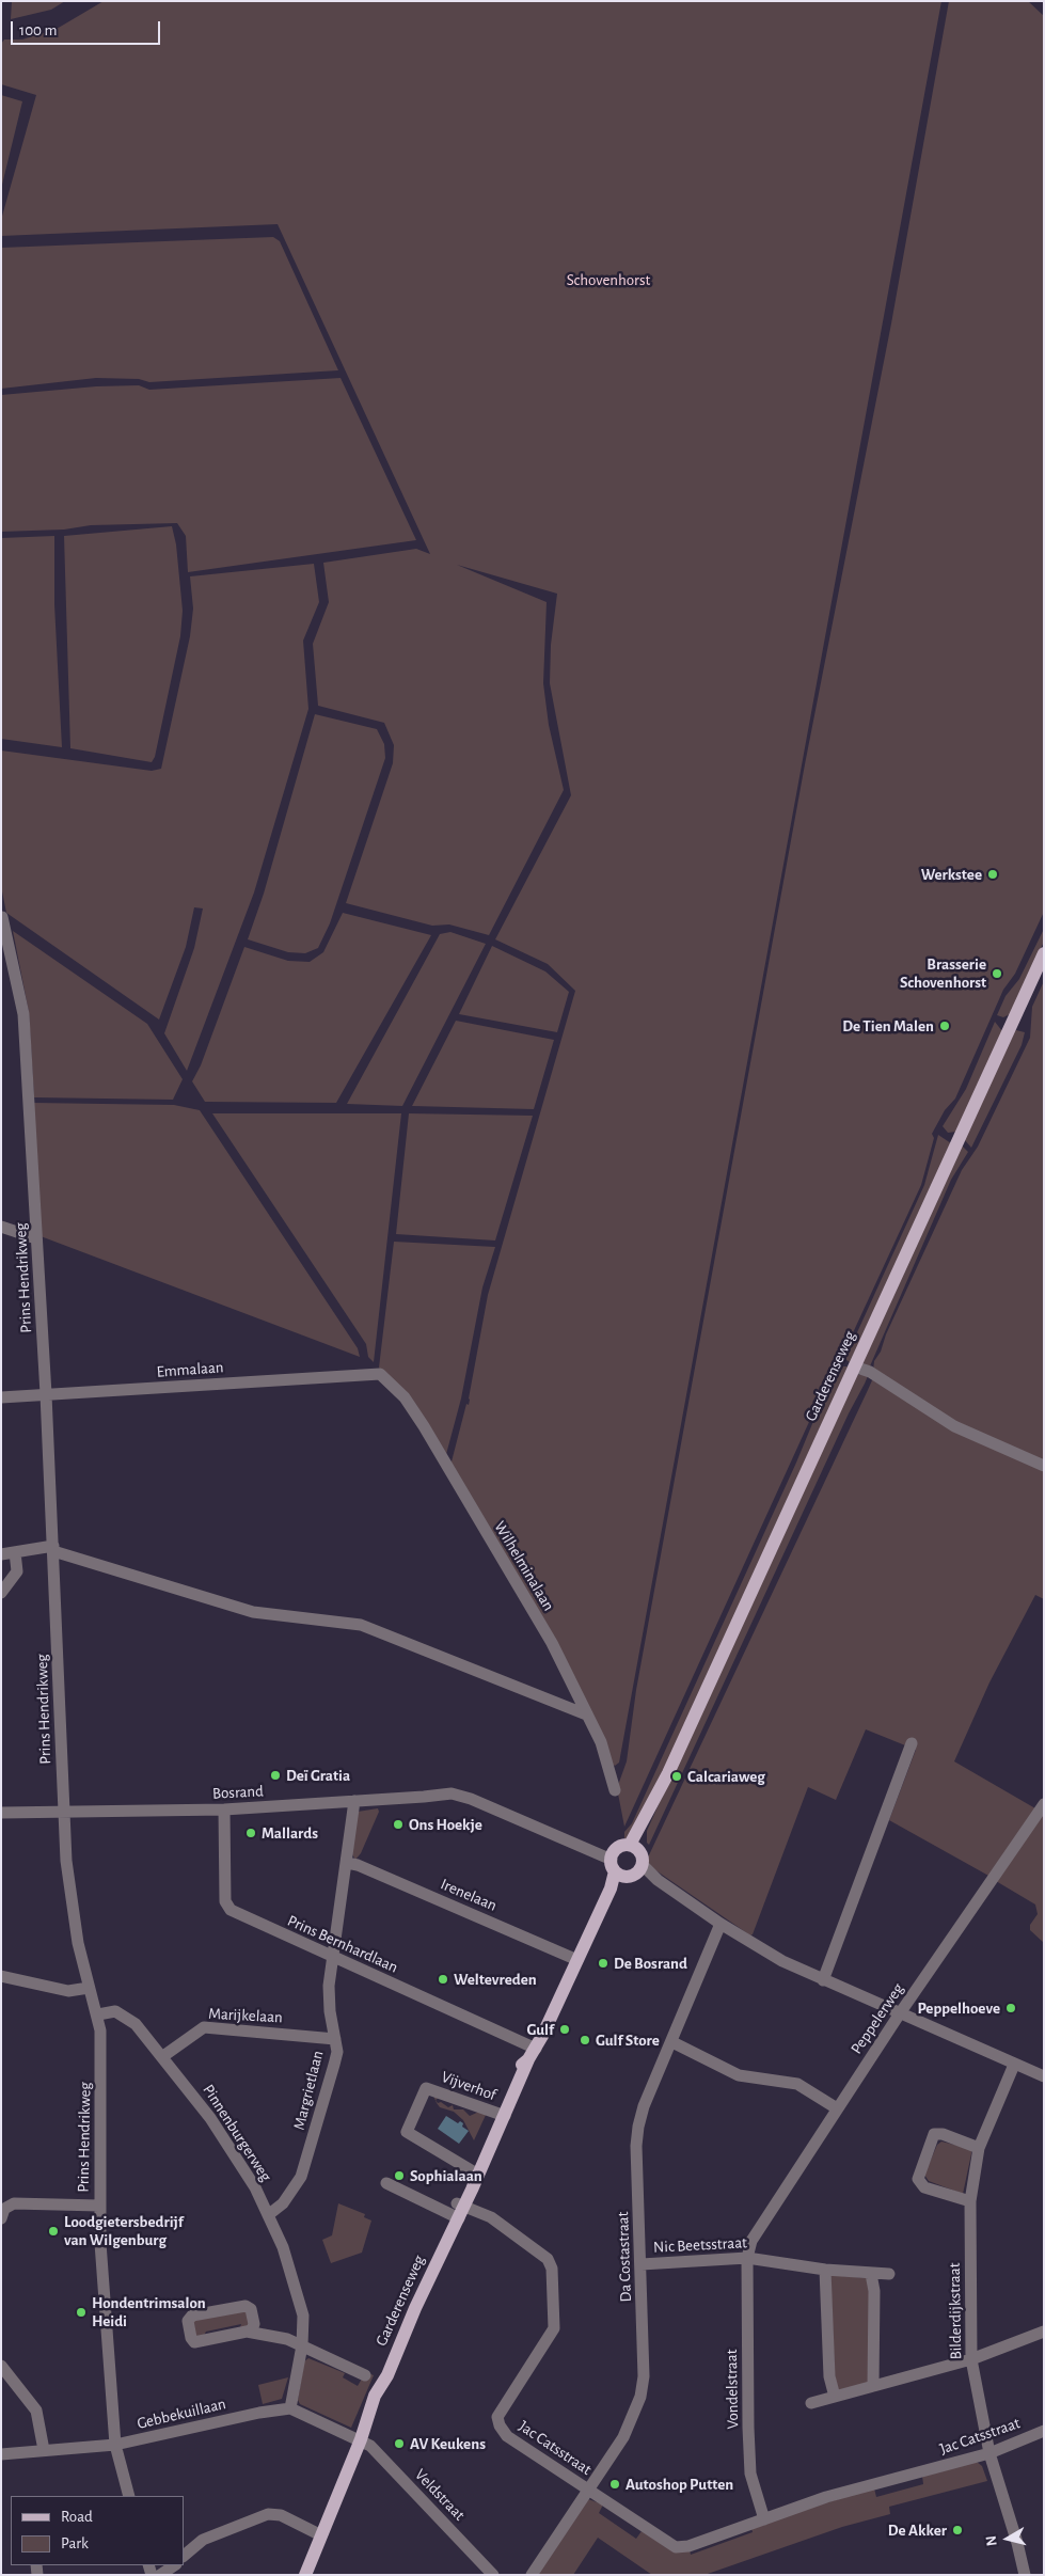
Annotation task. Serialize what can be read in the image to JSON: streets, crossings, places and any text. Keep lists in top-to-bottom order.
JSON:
{
  "streets": {
    "main road": ["Garderenseweg"],
    "street": [
      "Prins Hendrikweg",
      "Emmalaan",
      "Wilhelminalaan",
      "Bosrand",
      "Irenelaan",
      "Prins Bernhardlaan",
      "Marijkelaan",
      "Peppelerweg",
      "Vijverhof",
      "Margrietlaan",
      "Pinnenburgerweg",
      "Nic Beetsstraat",
      "Da Costastraat",
      "Bilderdijkstraat",
      "Vondelstraat",
      "Gebbekuillaan",
      "Jac Catsstraat",
      "Veldstraat"
    ]
  },
  "crossings": [
    ["Prins Hendrikweg", "Emmalaan"],
    ["Prins Hendrikweg", "Bosrand"],
    ["Prins Hendrikweg", "Pinnenburgerweg"],
    ["Prins Hendrikweg", "Gebbekuillaan"],
    ["Emmalaan", "Wilhelminalaan"],
    ["Garderenseweg", "Bosrand"],
    ["Garderenseweg", "Irenelaan"],
    ["Garderenseweg", "Prins Bernhardlaan"],
    ["Garderenseweg", "Vijverhof"],
    ["Garderenseweg", "Jac Catsstraat"],
    ["Garderenseweg", "Veldstraat"],
    ["Bosrand", "Prins Bernhardlaan"],
    ["Bosrand", "Margrietlaan"],
    ["Irenelaan", "Margrietlaan"],
    ["Prins Bernhardlaan", "Margrietlaan"],
    ["Marijkelaan", "Margrietlaan"],
    ["Marijkelaan", "Pinnenburgerweg"],
    ["Peppelerweg", "Nic Beetsstraat"],
    ["Peppelerweg", "Vondelstraat"],
    ["Margrietlaan", "Pinnenburgerweg"],
    ["Pinnenburgerweg", "Gebbekuillaan"],
    ["Nic Beetsstraat", "Da Costastraat"],
    ["Nic Beetsstraat", "Vondelstraat"],
    ["Da Costastraat", "Jac Catsstraat"],
    ["Bilderdijkstraat", "Jac Catsstraat"],
    ["Vondelstraat", "Jac Catsstraat"]
  ],
  "parks": ["Schovenhorst"],
  "places": [
    "Werkstee",
    "Brasserie Schovenhorst",
    "De Tien Malen",
    "Deï Gratia",
    "Calcariaweg",
    "Ons Hoekje",
    "Mallards",
    "De Bosrand",
    "Weltevreden",
    "Peppelhoeve",
    "Gulf",
    "Gulf Store",
    "Sophialaan",
    "Loodgietersbedrijf van Wilgenburg",
    "Hondentrimsalon Heidi",
    "AV Keukens",
    "Autoshop Putten",
    "De Akker"
  ],
  "legend": ["Road", "Park"],
  "scale_bar": "100 m",
  "north": "left"
}
